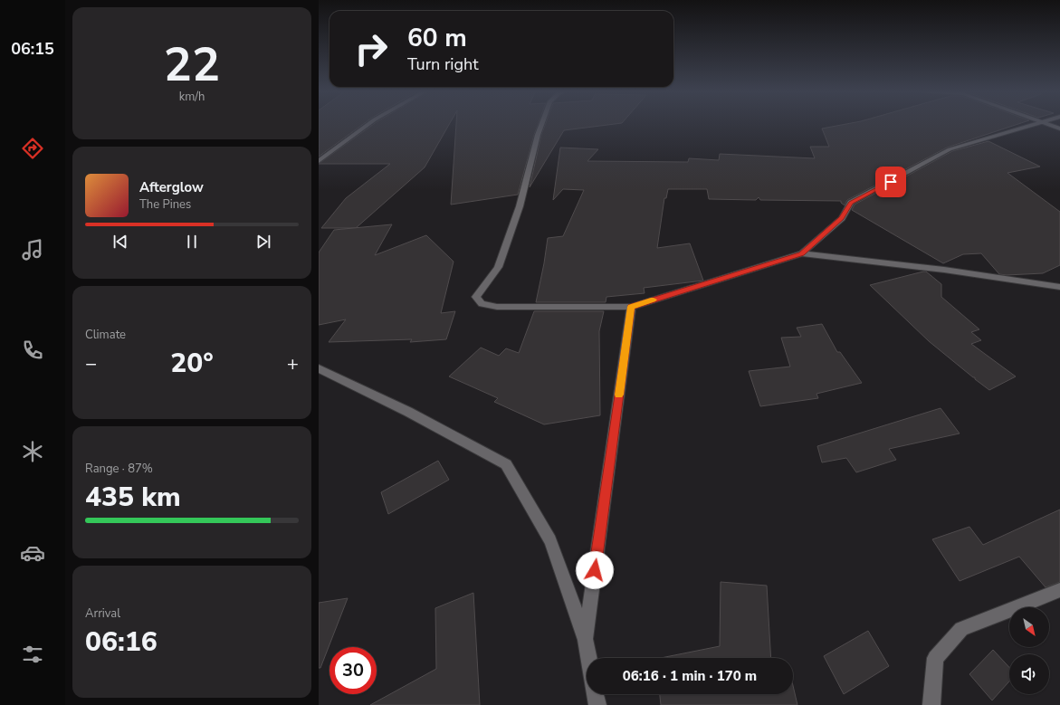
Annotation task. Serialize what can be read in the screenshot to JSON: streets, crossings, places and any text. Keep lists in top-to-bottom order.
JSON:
{
  "north": "bottom right",
  "page": {
    "tabs": "06:15",
    "tile": [
      ["22", "km/h"],
      "Climate",
      ["Range · 87%", "435 km"],
      ["Arrival", "06:16"]
    ],
    "turn": ["60 m", "Turn right"],
    "song": ["Afterglow", "The Pines"],
    "heat": ["−", "20°", "+"],
    "limit": "30",
    "trip": "06:16 · 1 min · 170 m"
  }
}
